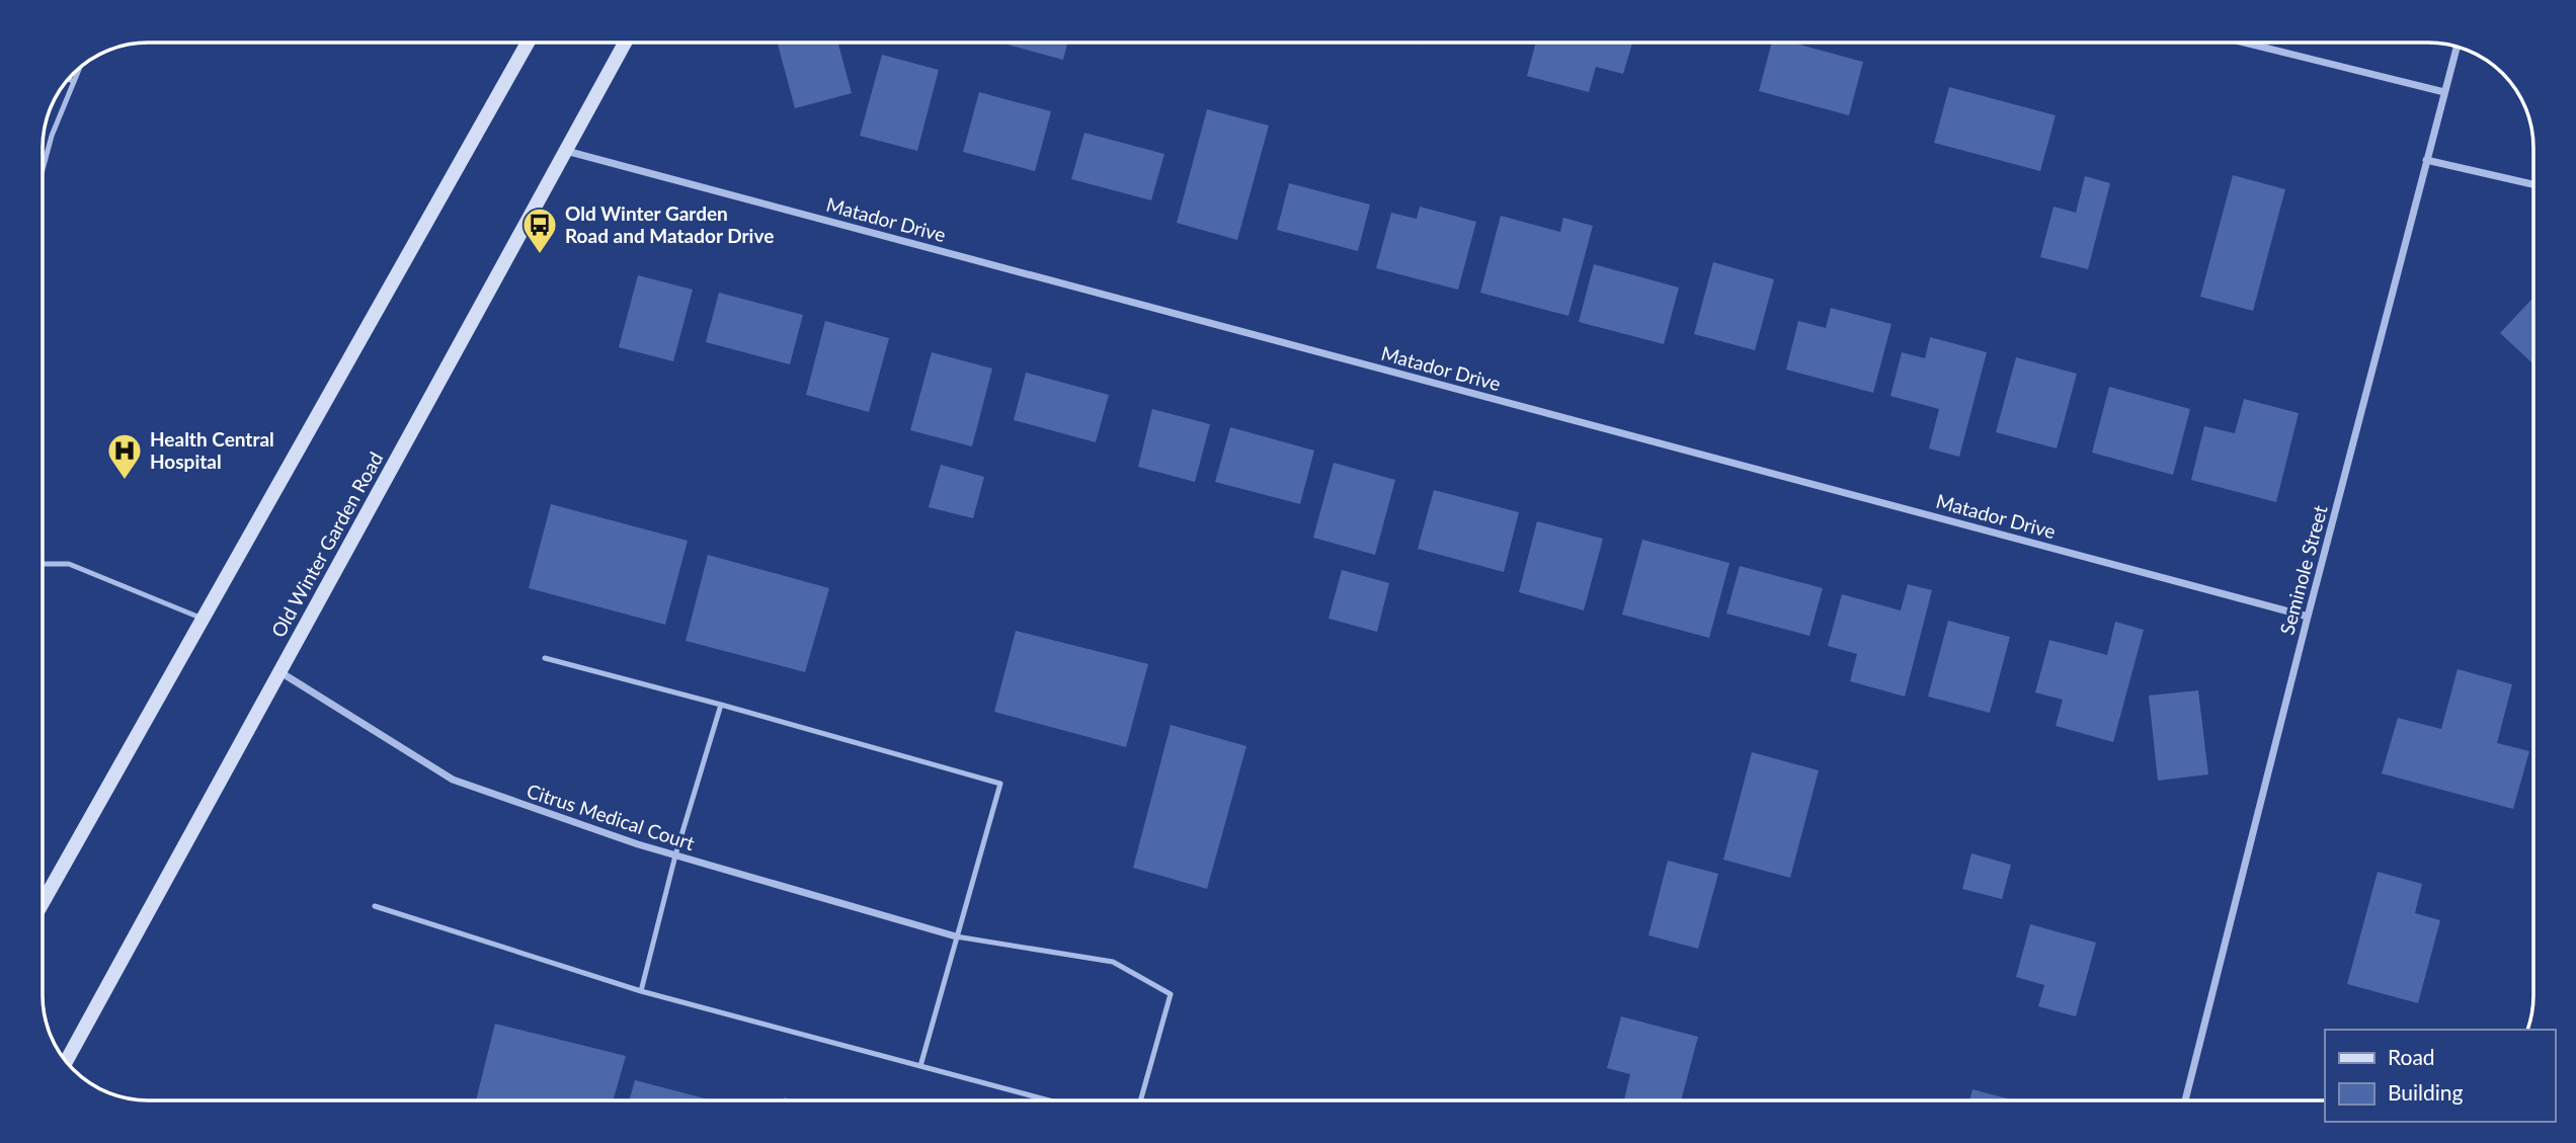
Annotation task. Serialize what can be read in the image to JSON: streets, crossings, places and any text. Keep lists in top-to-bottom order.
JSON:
{
  "streets": {
    "main road": ["Old Winter Garden Road"],
    "street": ["Matador Drive", "Seminole Street", "Citrus Medical Court"]
  },
  "crossings": [
    ["Matador Drive", "Old Winter Garden Road"],
    ["Matador Drive", "Seminole Street"],
    ["Old Winter Garden Road", "Citrus Medical Court"]
  ],
  "places": {
    "bus stop": ["Old Winter Garden Road and Matador Drive"],
    "hospital": ["Health Central Hospital"]
  },
  "legend": ["Road", "Building"]
}
